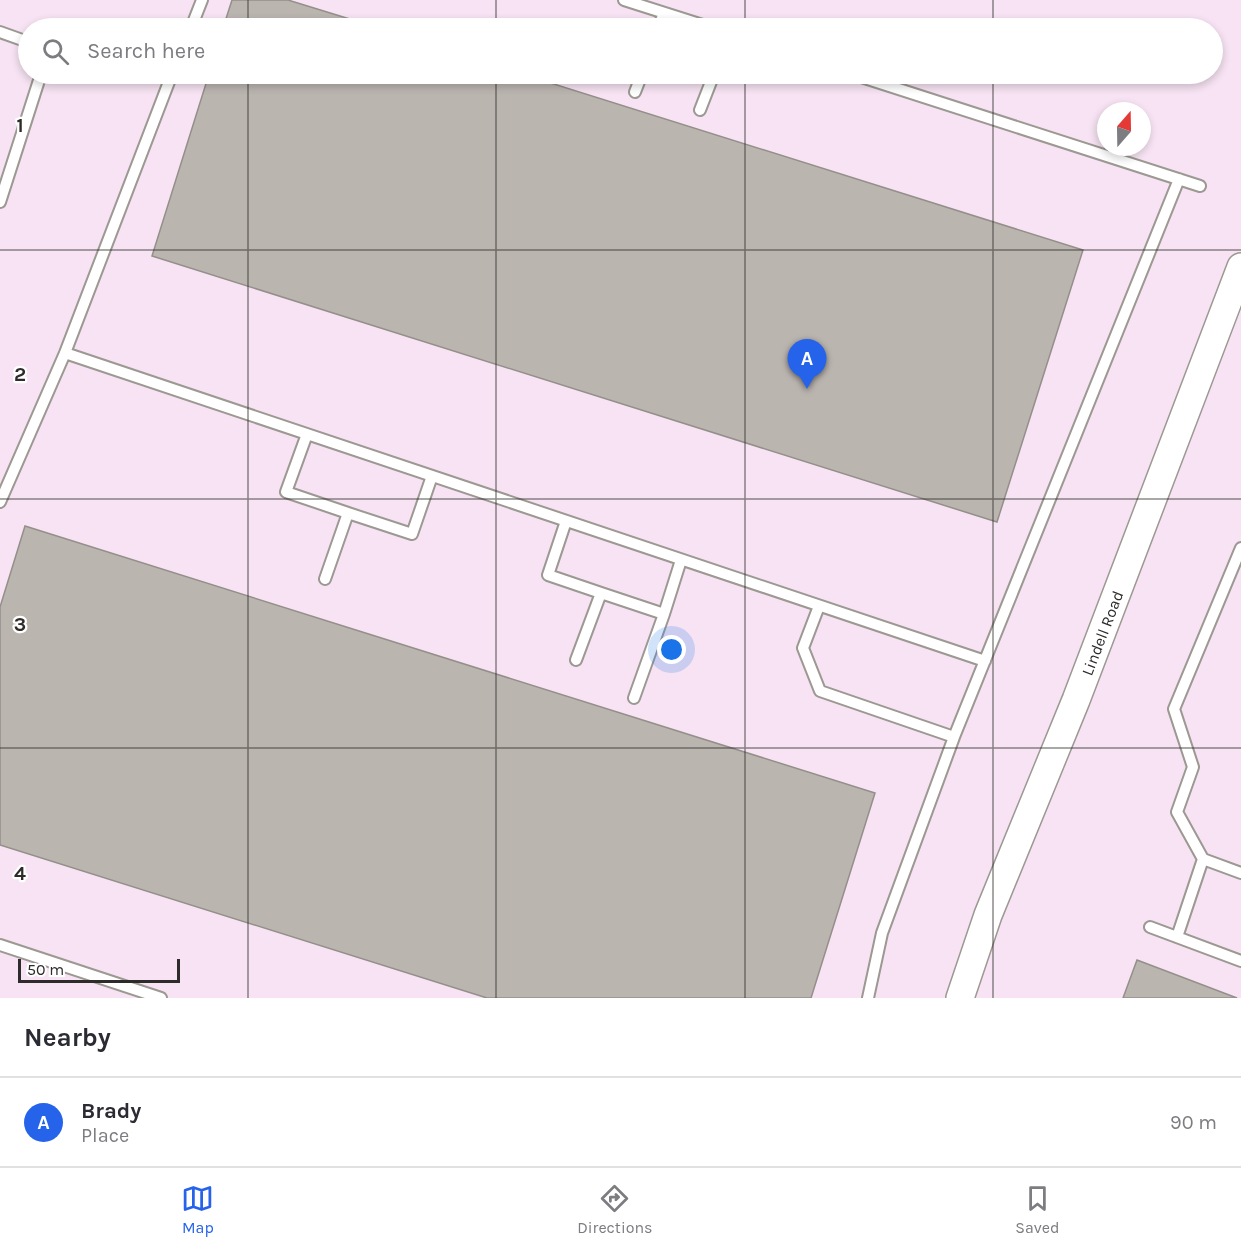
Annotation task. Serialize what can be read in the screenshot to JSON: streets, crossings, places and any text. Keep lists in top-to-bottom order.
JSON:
{
  "streets": {
    "street": ["Lindell Road"]
  },
  "scale_bar": "50 m",
  "north": "top",
  "page": {
    "search": "Search here",
    "pins": "A",
    "scale": "50 m",
    "heading": "Nearby",
    "list": [
      {
        "mark": "A",
        "name": "Brady",
        "note": "Place",
        "value": "90 m"
      }
    ],
    "nav": ["Map", "Directions", "Saved"]
  },
  "grid": {
    "rows": [
      "1",
      "2",
      "3",
      "4"
    ]
  }
}
